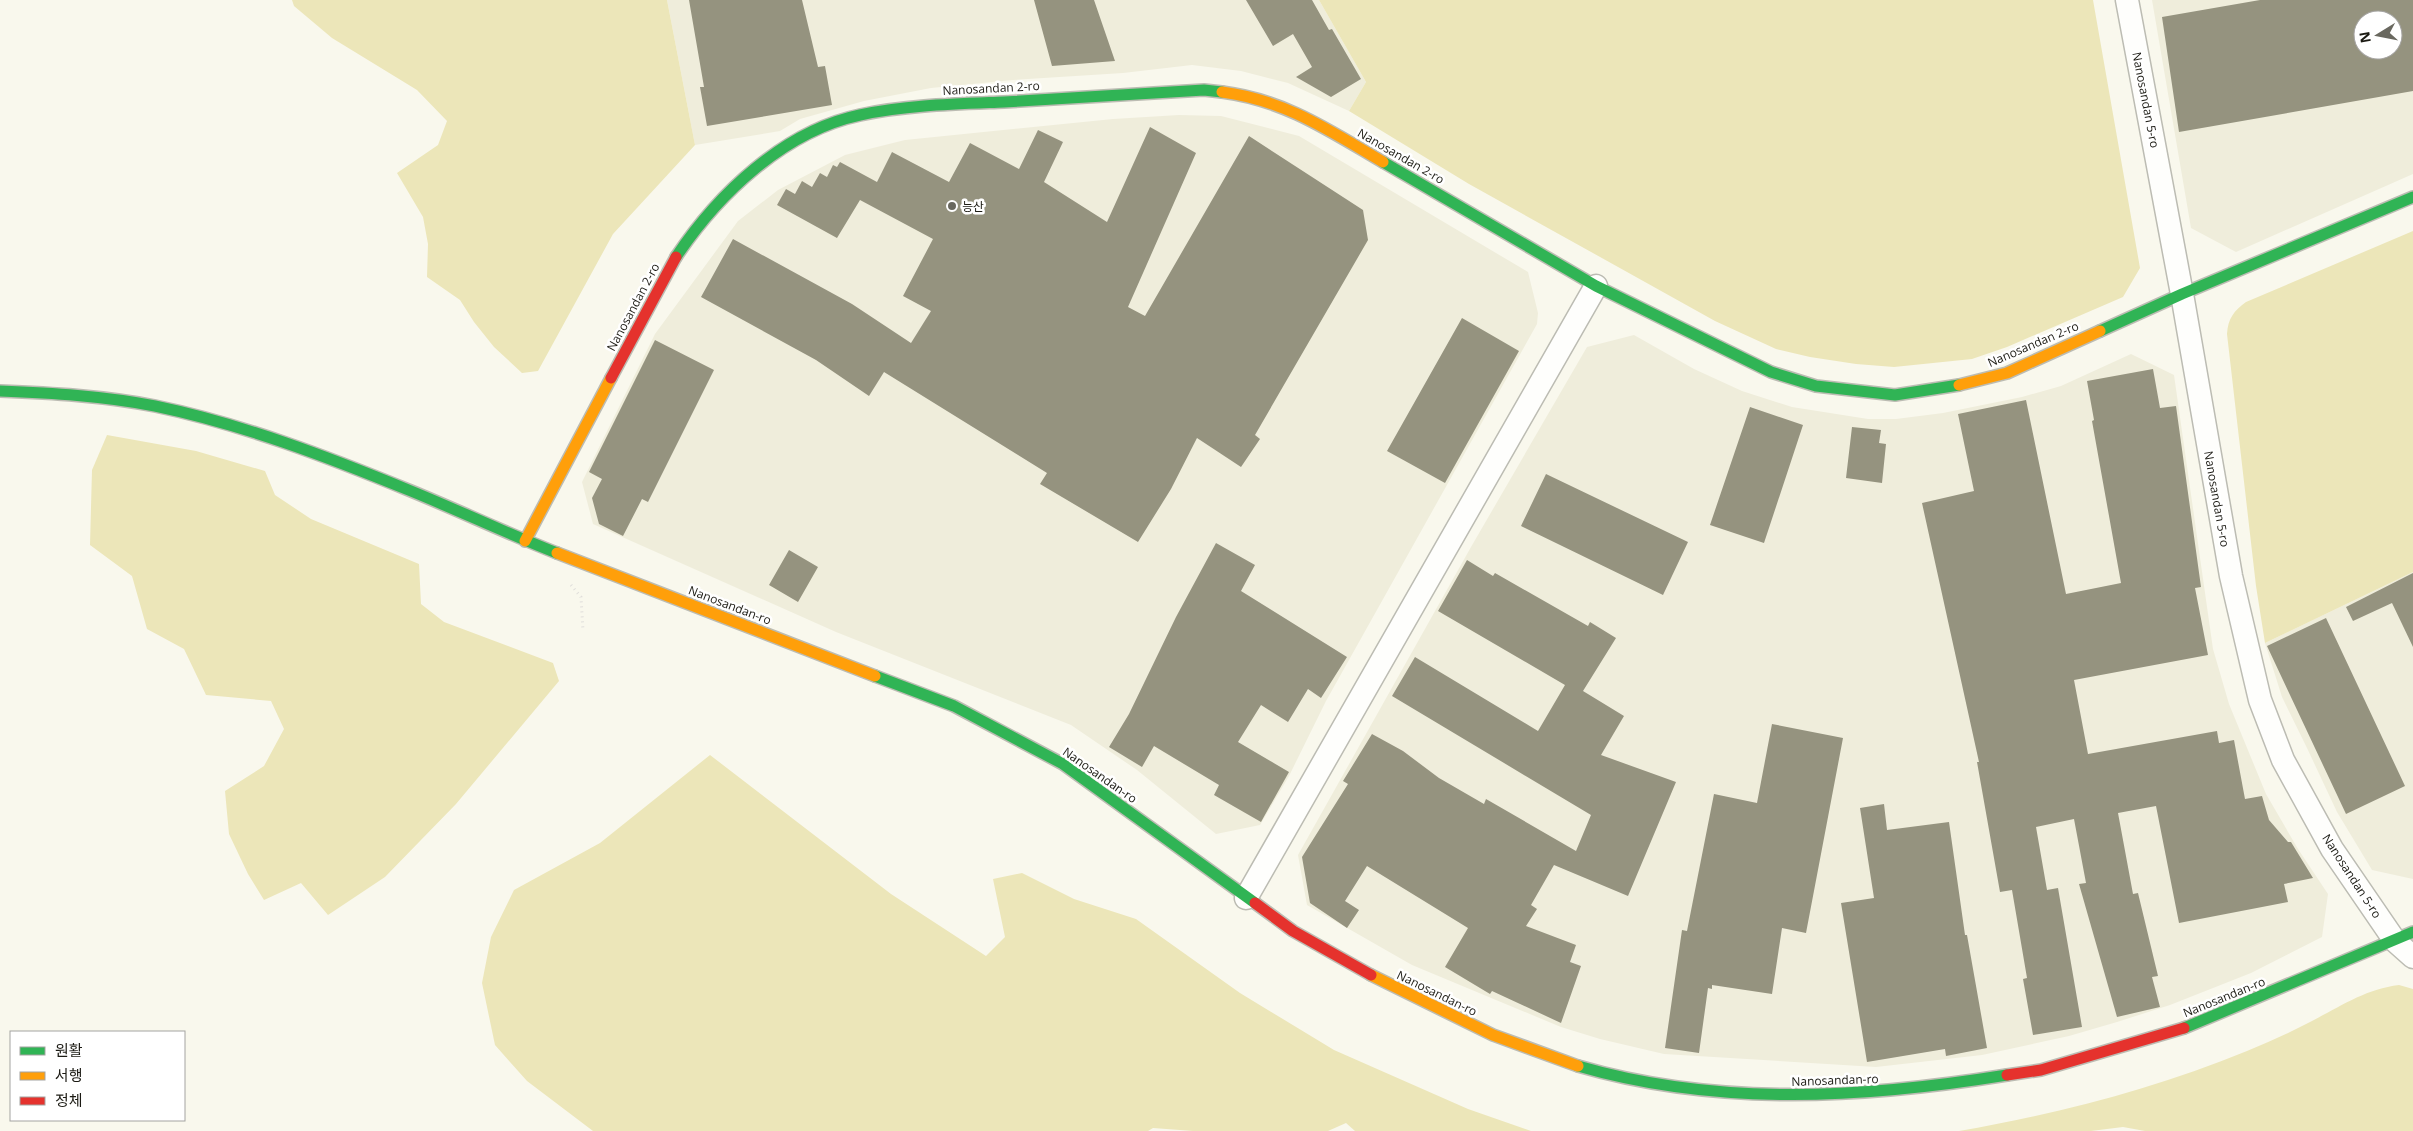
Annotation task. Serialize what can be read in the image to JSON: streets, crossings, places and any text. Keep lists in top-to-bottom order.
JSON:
{
  "streets": {
    "street": ["Nanosandan 2-ro", "Nanosandan 5-ro", "Nanosandan-ro"]
  },
  "crossings": [
    ["Nanosandan 2-ro", "Nanosandan 5-ro"],
    ["Nanosandan 2-ro", "Nanosandan-ro"],
    ["Nanosandan 5-ro", "Nanosandan-ro"]
  ],
  "places": ["능산"],
  "legend": ["원활", "서행", "정체"],
  "north": "left"
}
